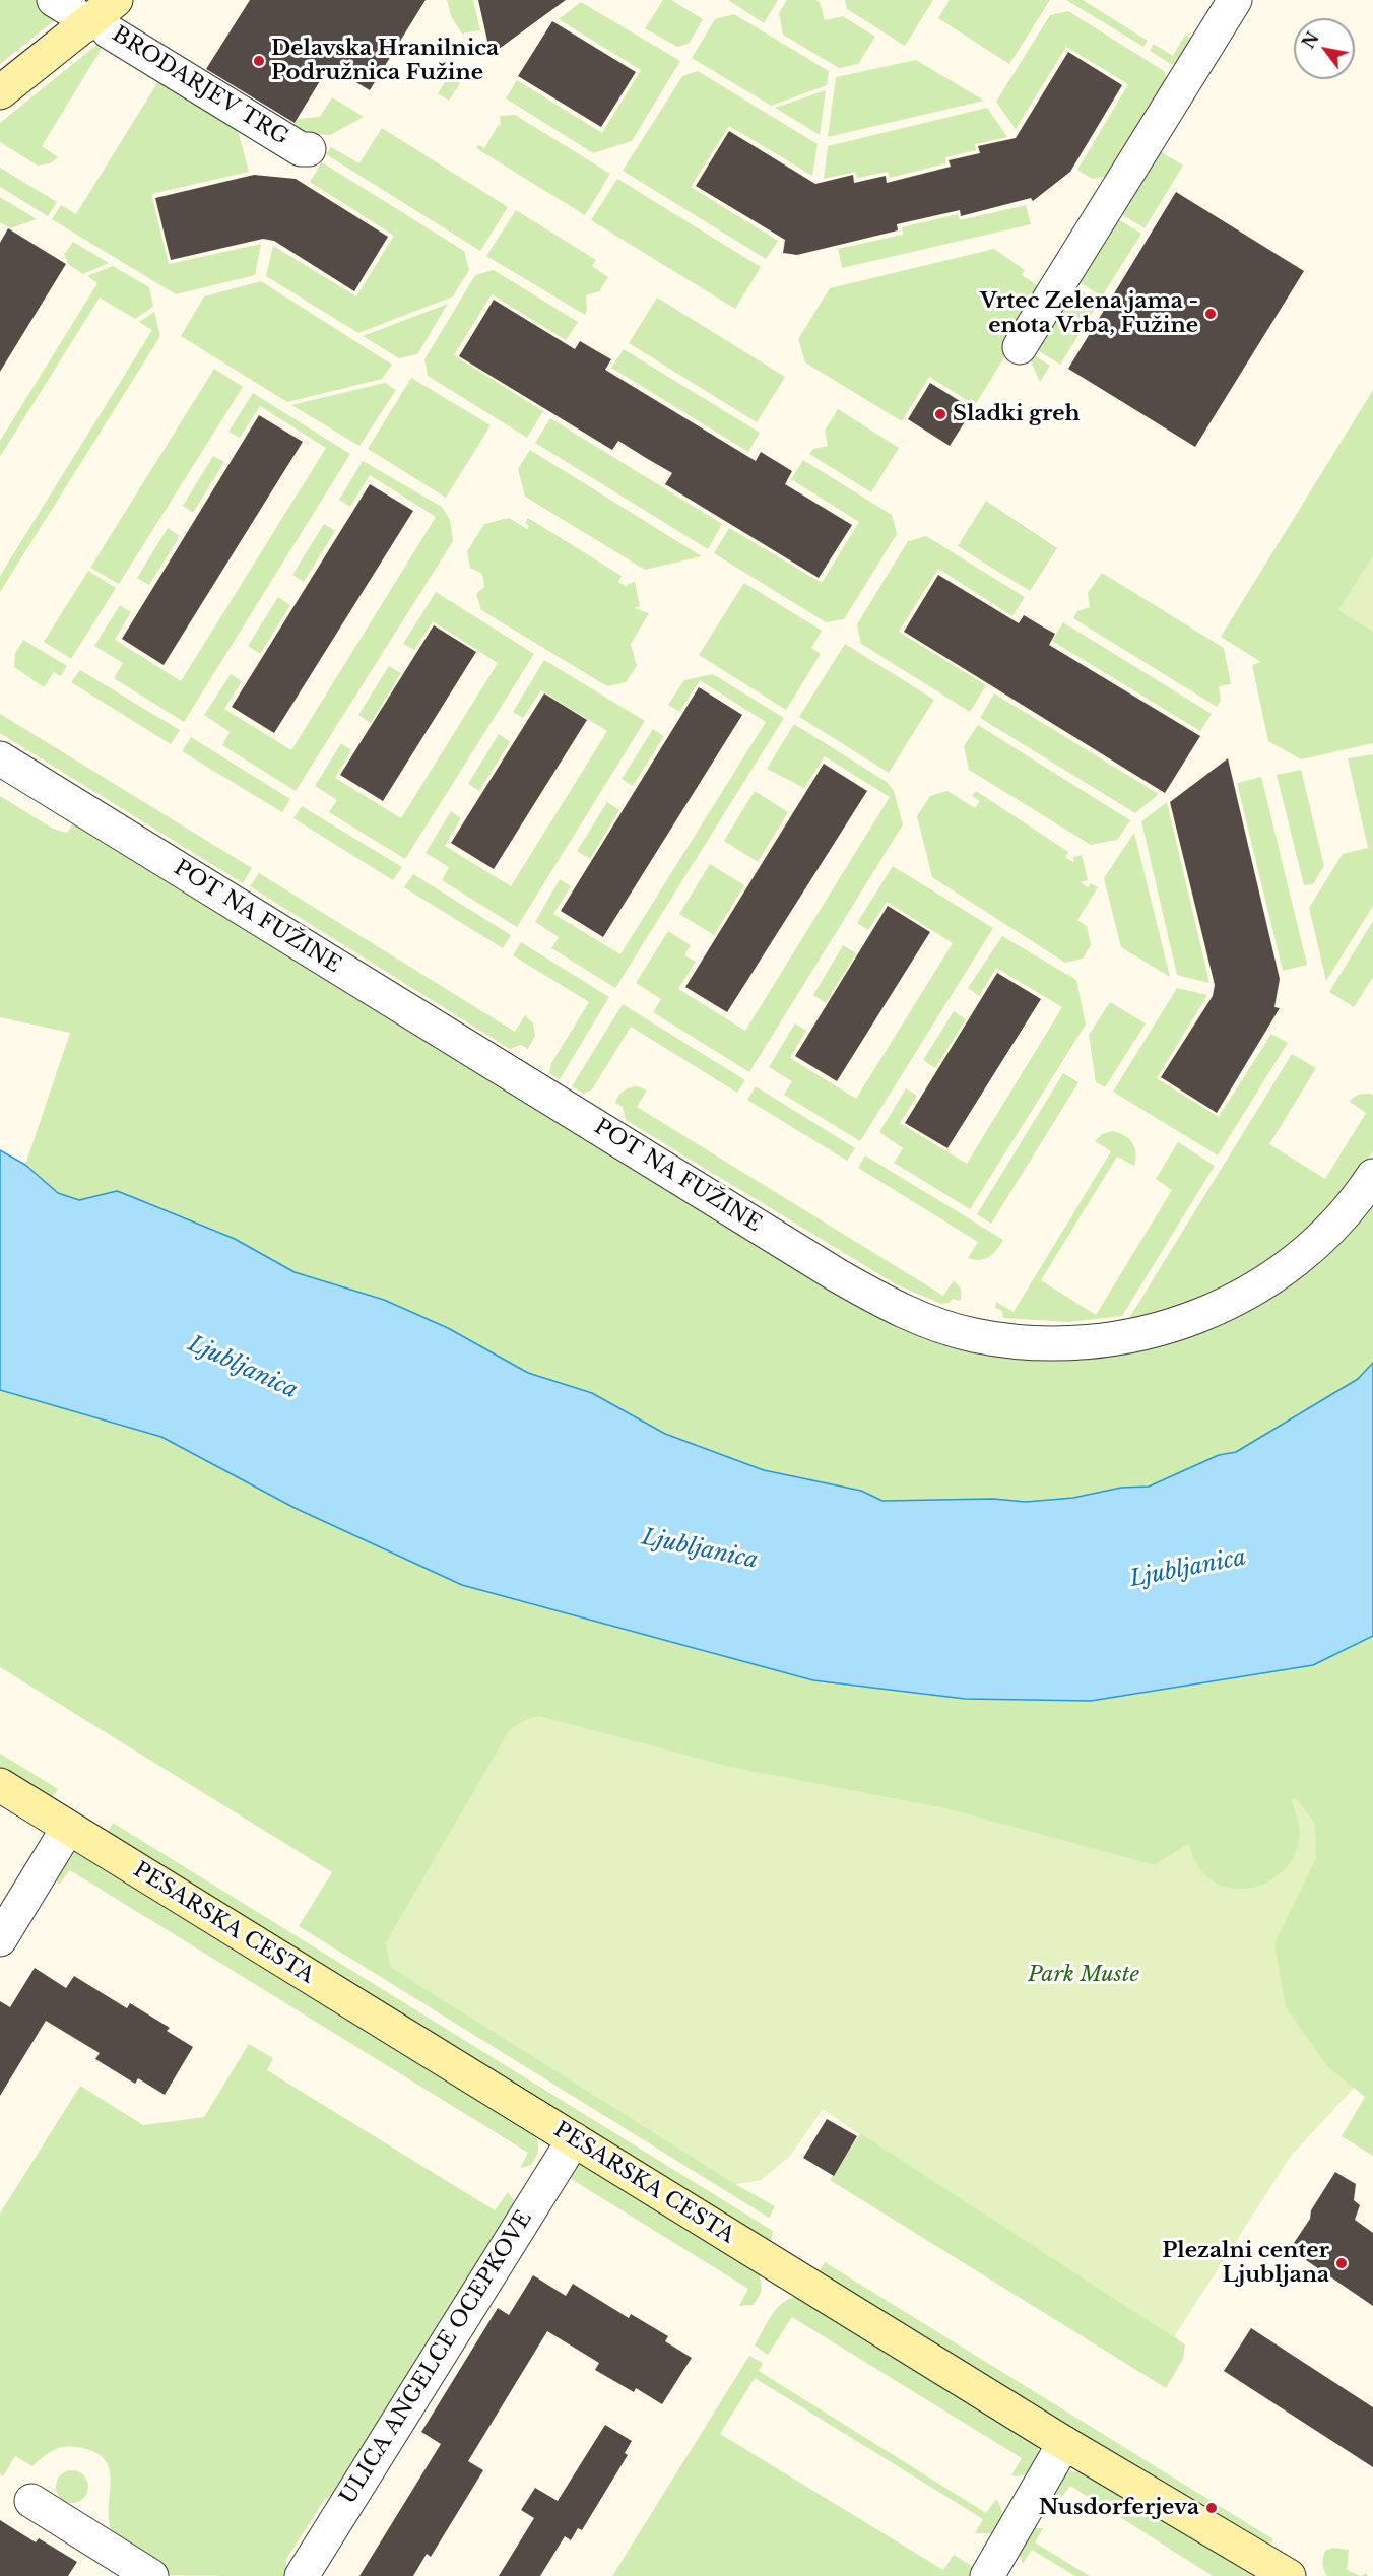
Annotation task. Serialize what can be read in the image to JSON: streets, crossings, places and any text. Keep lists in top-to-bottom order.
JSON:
{
  "streets": {
    "street": [
      "BRODARJEV TRG",
      "POT NA FUŽINE",
      "PESARSKA CESTA",
      "ULICA ANGELCE OCEPKOVE"
    ]
  },
  "crossings": [
    ["PESARSKA CESTA", "ULICA ANGELCE OCEPKOVE"]
  ],
  "water": ["Ljubljanica"],
  "parks": ["Park Muste"],
  "places": [
    "Delavska Hranilnica Podružnica Fužine",
    "Vrtec Zelena jama - enota Vrba, Fužine",
    "Sladki greh",
    "Plezalni center Ljubljana",
    "Nusdorferjeva"
  ],
  "north": "top left"
}
